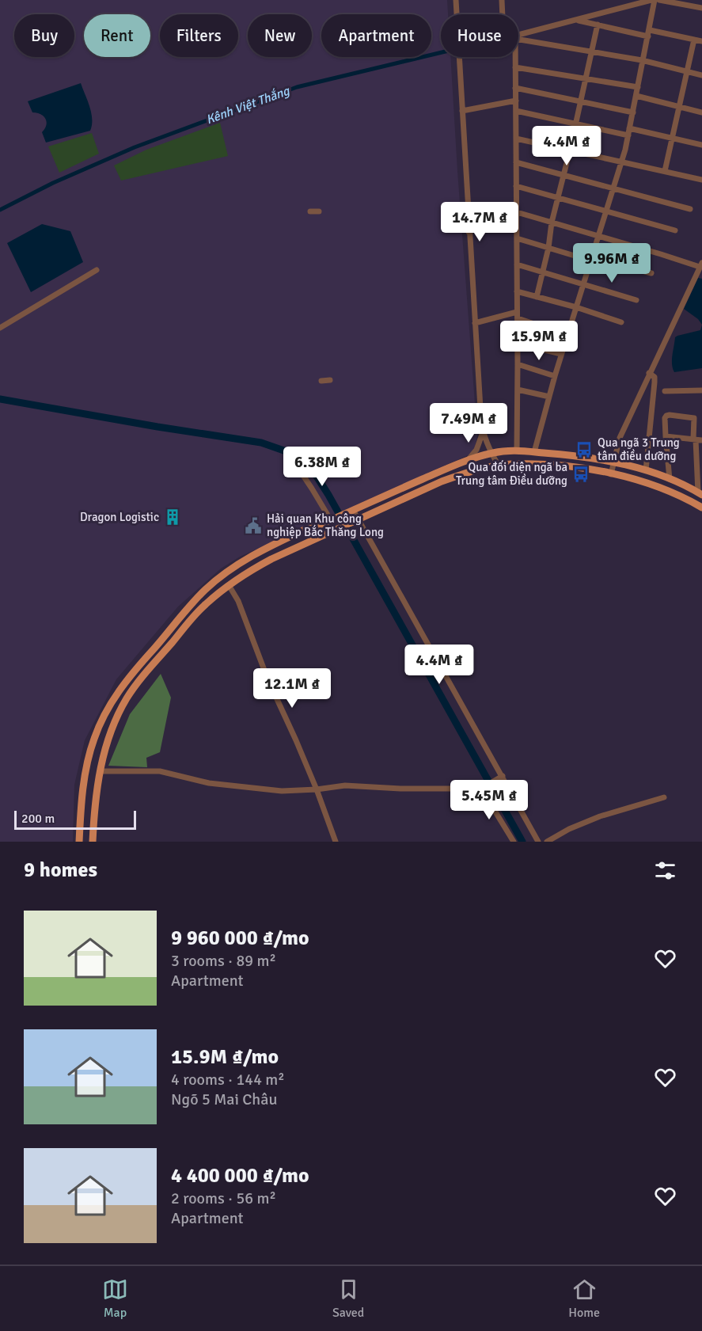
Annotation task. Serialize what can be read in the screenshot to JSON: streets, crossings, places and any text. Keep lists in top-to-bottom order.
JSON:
{
  "water": ["Kênh Việt Thắng"],
  "places": {
    "bus stop": ["Qua ngã 3 Trung tâm điều dưỡng", "Qua đối diện ngã ba Trung tâm Điều dưỡng"],
    "building": ["Dragon Logistic"],
    "public building": ["Hải quan Khu công nghiệp Bắc Thăng Long"]
  },
  "scale_bar": "200 m",
  "page": {
    "chip": [
      "Buy",
      "Rent",
      "Filters",
      "New",
      "Apartment",
      "House"
    ],
    "price": [
      "4.4M ₫",
      "14.7M ₫",
      "9.96M ₫",
      "15.9M ₫",
      "7.49M ₫",
      "6.38M ₫",
      "4.4M ₫",
      "12.1M ₫",
      "5.45M ₫"
    ],
    "scale": "200 m",
    "heading": "9 homes",
    "list": [
      {
        "name": "9 960 000 ₫/mo",
        "note": "3 rooms · 89 m² · Apartment"
      },
      {
        "name": "15.9M ₫/mo",
        "note": "4 rooms · 144 m² · Ngõ 5 Mai Châu"
      },
      {
        "name": "4 400 000 ₫/mo",
        "note": "2 rooms · 56 m² · Apartment"
      }
    ],
    "tabs": ["Map", "Saved", "Home"]
  }
}
